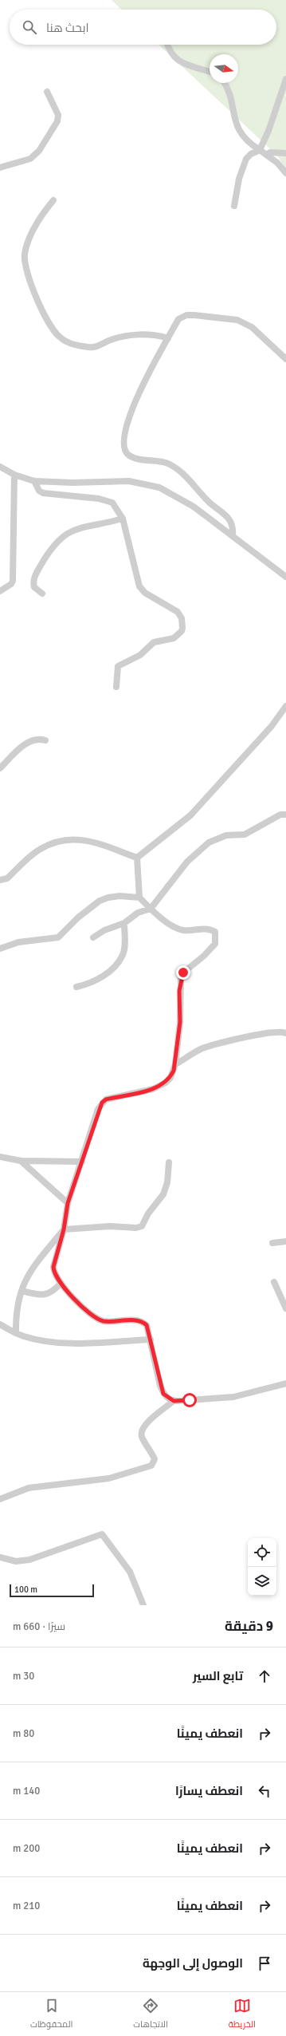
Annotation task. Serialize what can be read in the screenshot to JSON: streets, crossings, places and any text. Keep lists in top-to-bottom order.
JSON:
{
  "scale_bar": "100 m",
  "north": "right",
  "page": {
    "search": "ابحث هنا",
    "scale": "100 m",
    "heading": ["9 دقيقة", "سيرًا · 660 m"],
    "list": [
      ["تابع السير", "30 m"],
      ["انعطف يمينًا", "80 m"],
      ["انعطف يسارًا", "140 m"],
      ["انعطف يمينًا", "200 m"],
      ["انعطف يمينًا", "210 m"],
      "الوصول إلى الوجهة"
    ],
    "nav": ["الخريطة", "الاتجاهات", "المحفوظات"]
  }
}
